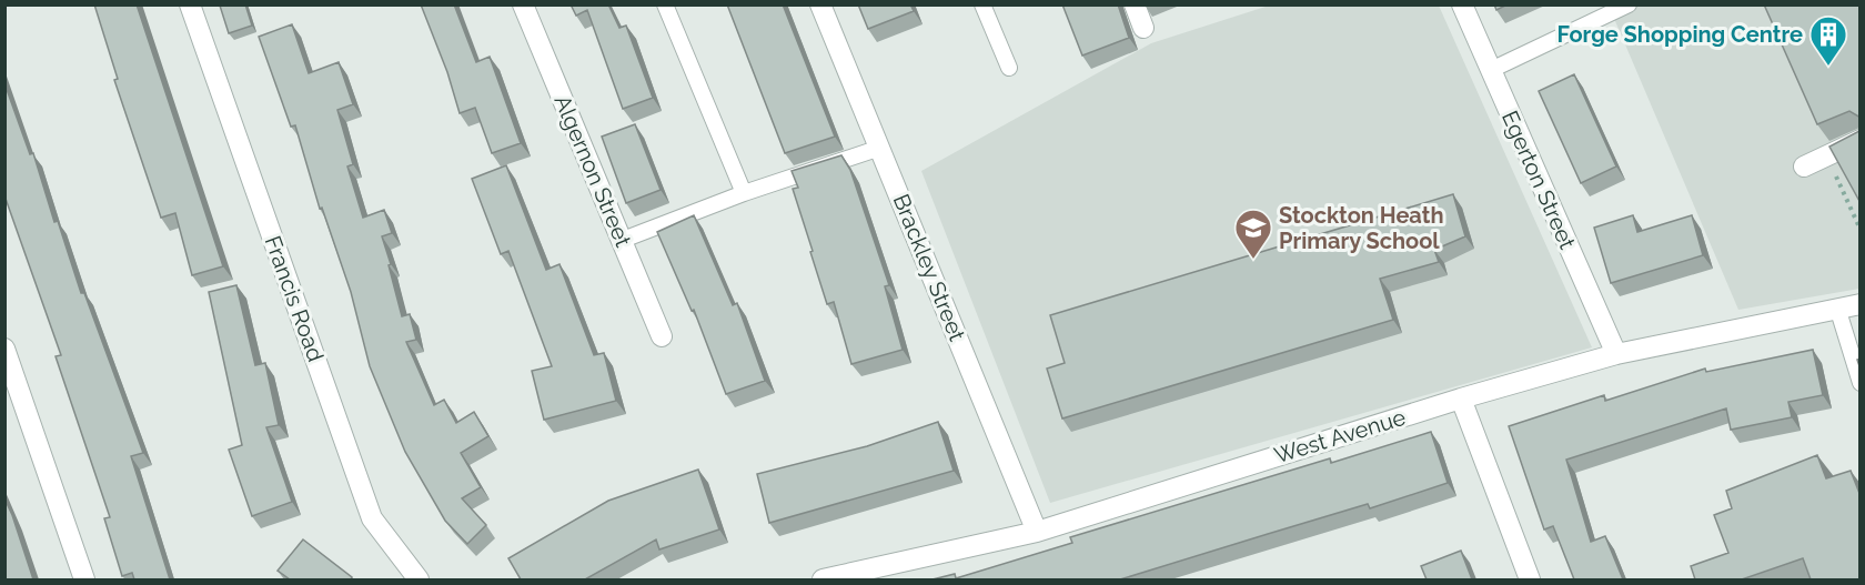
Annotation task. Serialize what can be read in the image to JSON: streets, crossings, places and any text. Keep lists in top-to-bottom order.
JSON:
{
  "streets": {
    "street": [
      "Algernon Street",
      "Egerton Street",
      "Brackley Street",
      "Francis Road",
      "West Avenue"
    ]
  },
  "crossings": [
    ["Egerton Street", "West Avenue"],
    ["Brackley Street", "West Avenue"]
  ],
  "places": {
    "building": ["Forge Shopping Centre"],
    "school or university": ["Stockton Heath Primary School"]
  }
}
